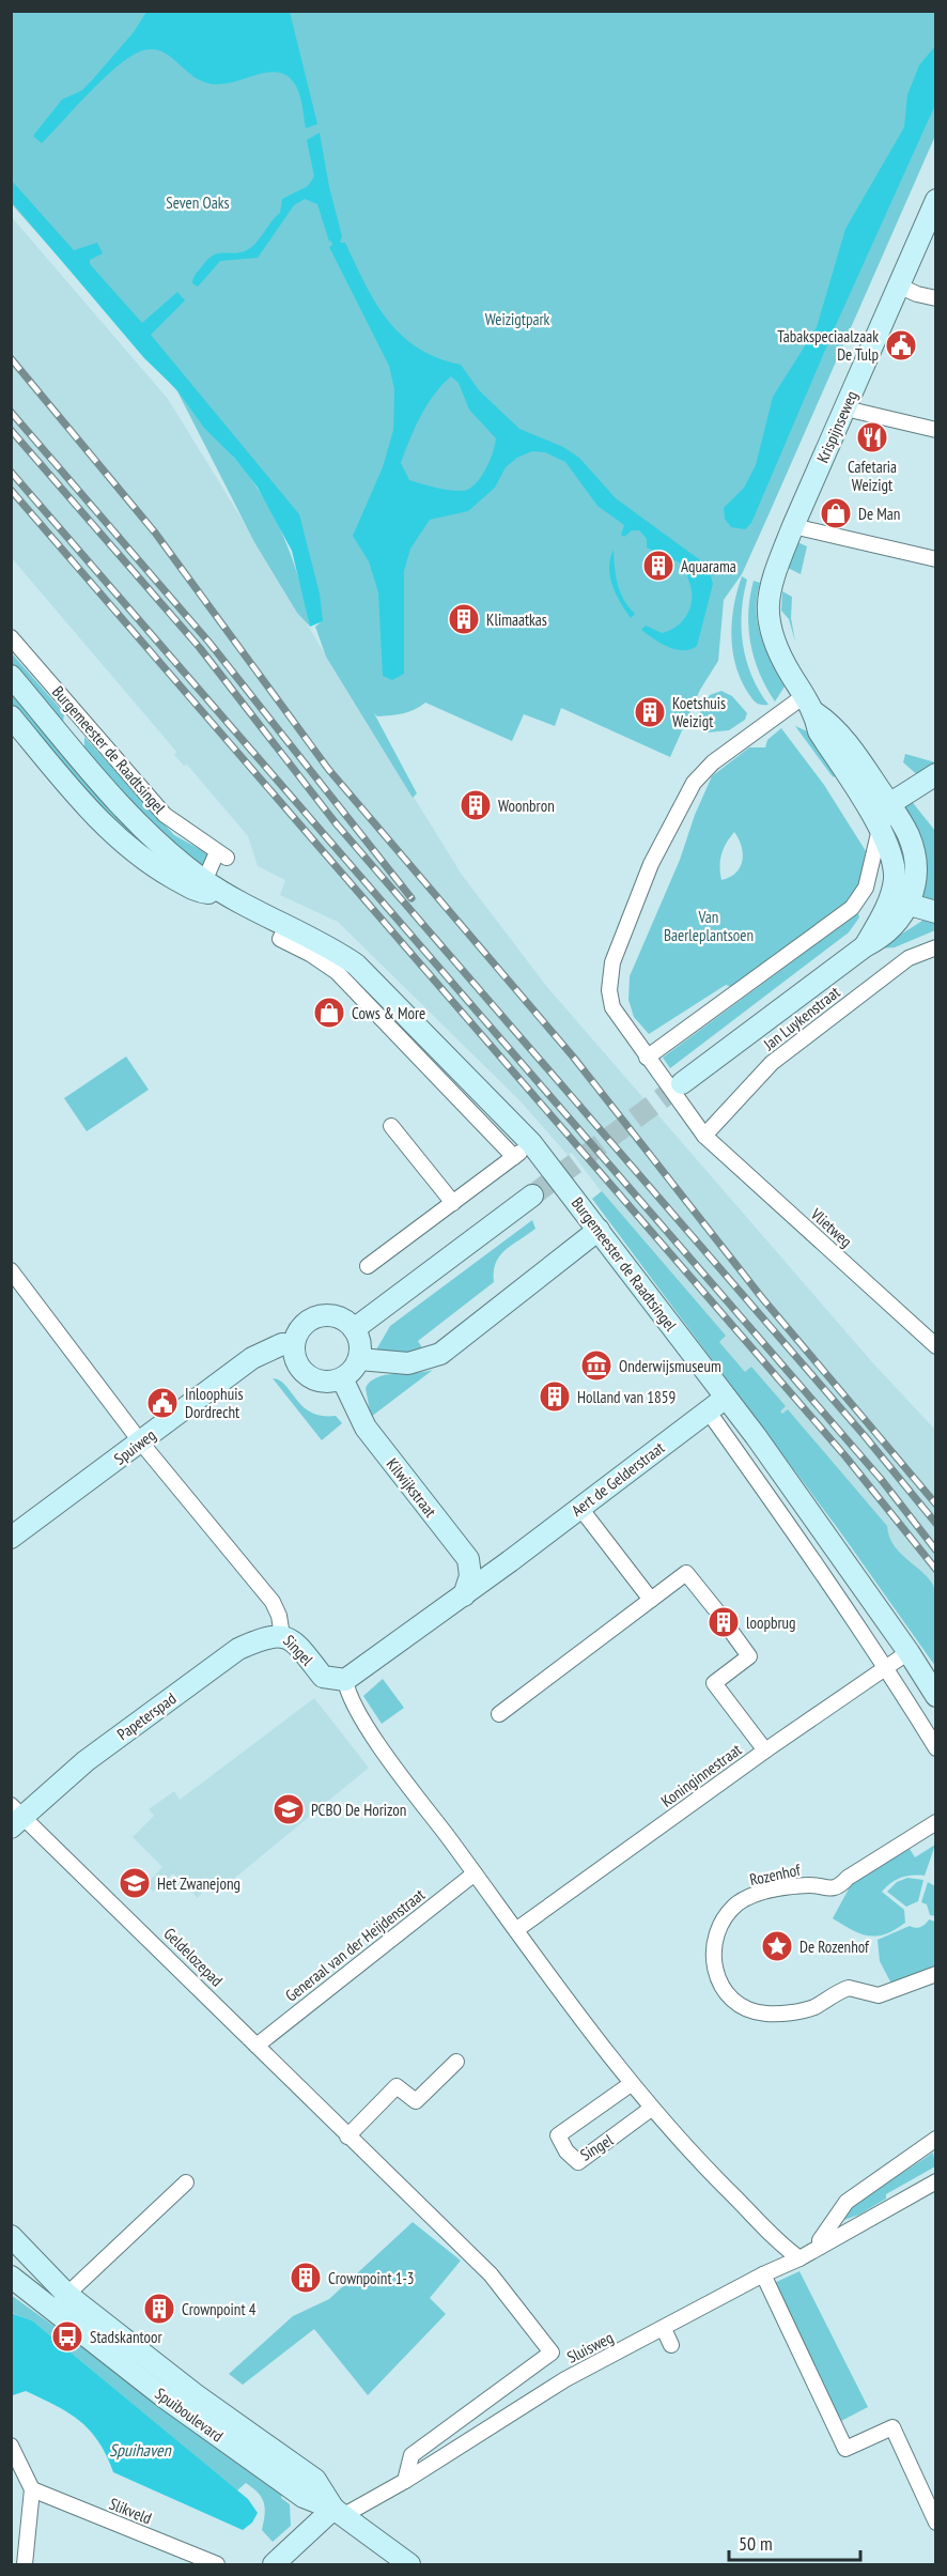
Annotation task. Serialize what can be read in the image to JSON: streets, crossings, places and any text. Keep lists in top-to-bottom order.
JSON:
{
  "streets": {
    "main road": [
      "Krispijnseweg",
      "Burgemeester de Raadtsingel",
      "Spuiweg",
      "Aert de Gelderstraat",
      "Kilwijkstraat",
      "Singel",
      "Papeterspad",
      "Spuiboulevard"
    ],
    "street": [
      "Jan Luykenstraat",
      "Vlietweg",
      "Koninginnestraat",
      "Rozenhof",
      "Generaal van der Heijdenstraat",
      "Geldelozepad",
      "Sluisweg",
      "Slikveld"
    ]
  },
  "crossings": [
    ["Burgemeester de Raadtsingel", "Aert de Gelderstraat"],
    ["Burgemeester de Raadtsingel", "Koninginnestraat"],
    ["Jan Luykenstraat", "Vlietweg"],
    ["Spuiweg", "Kilwijkstraat"],
    ["Spuiweg", "Singel"],
    ["Aert de Gelderstraat", "Singel"],
    ["Singel", "Papeterspad"],
    ["Papeterspad", "Geldelozepad"],
    ["Generaal van der Heijdenstraat", "Geldelozepad"],
    ["Geldelozepad", "Sluisweg"],
    ["Sluisweg", "Spuiboulevard"]
  ],
  "water": ["Spuihaven"],
  "parks": ["Seven Oaks", "Weizigtpark", "Van Baerleplantsoen"],
  "places": {
    "public building": ["Tabakspeciaalzaak De Tulp", "Inloophuis Dordrecht"],
    "restaurant": ["Cafetaria Weizigt"],
    "shop": ["De Man", "Cows & More"],
    "building": [
      "Aquarama",
      "Klimaatkas",
      "Koetshuis Weizigt",
      "Woonbron",
      "Holland van 1859",
      "loopbrug",
      "Crownpoint 1-3",
      "Crownpoint 4"
    ],
    "museum": ["Onderwijsmuseum"],
    "school or university": ["PCBO De Horizon", "Het Zwanejong"],
    "place": ["De Rozenhof"],
    "bus stop": ["Stadskantoor"]
  },
  "scale_bar": "50 m"
}
